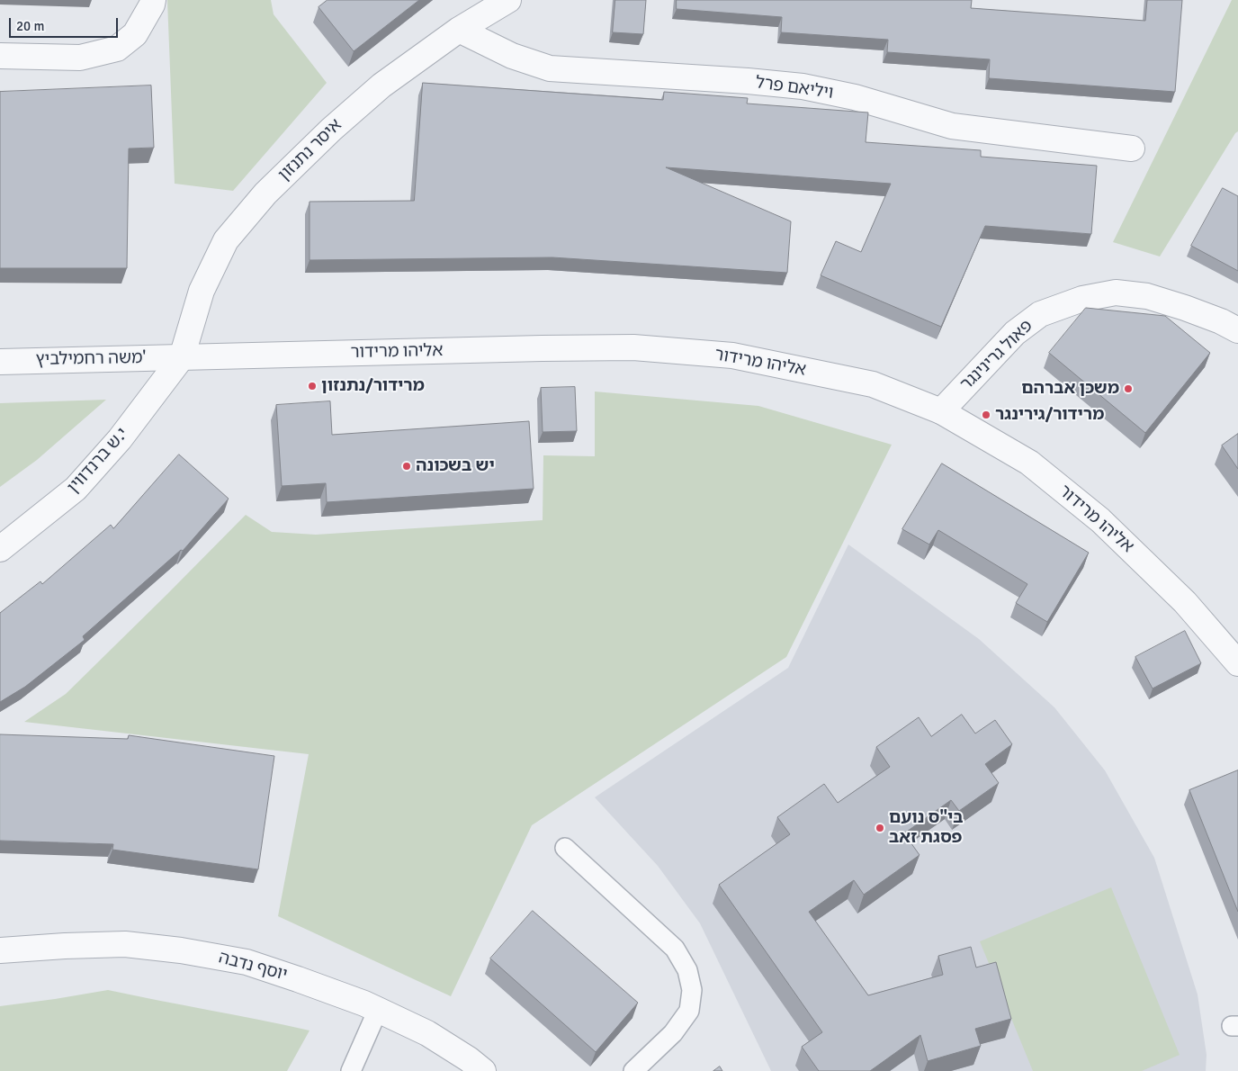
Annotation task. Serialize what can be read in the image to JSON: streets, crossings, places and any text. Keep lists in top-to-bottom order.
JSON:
{
  "streets": {
    "street": [
      "ויליאם פרל",
      "איסר נתנזון",
      "אליהו מרידור",
      "פאול גרינינגר",
      "משה רחמילביץ'",
      "י.ש ברנדווין",
      "יוסף נדבה"
    ]
  },
  "crossings": [
    ["ויליאם פרל", "איסר נתנזון"],
    ["איסר נתנזון", "אליהו מרידור"],
    ["איסר נתנזון", "משה רחמילביץ'"],
    ["איסר נתנזון", "י.ש ברנדווין"],
    ["אליהו מרידור", "פאול גרינינגר"],
    ["אליהו מרידור", "משה רחמילביץ'"],
    ["אליהו מרידור", "י.ש ברנדווין"],
    ["משה רחמילביץ'", "י.ש ברנדווין"]
  ],
  "places": [
    "מרידור/נתנזון",
    "משכן אברהם",
    "מרידור/גירינגר",
    "יש בשכונה",
    "בי\"ס נועם פסגת זאב"
  ],
  "scale_bar": "20 m"
}
